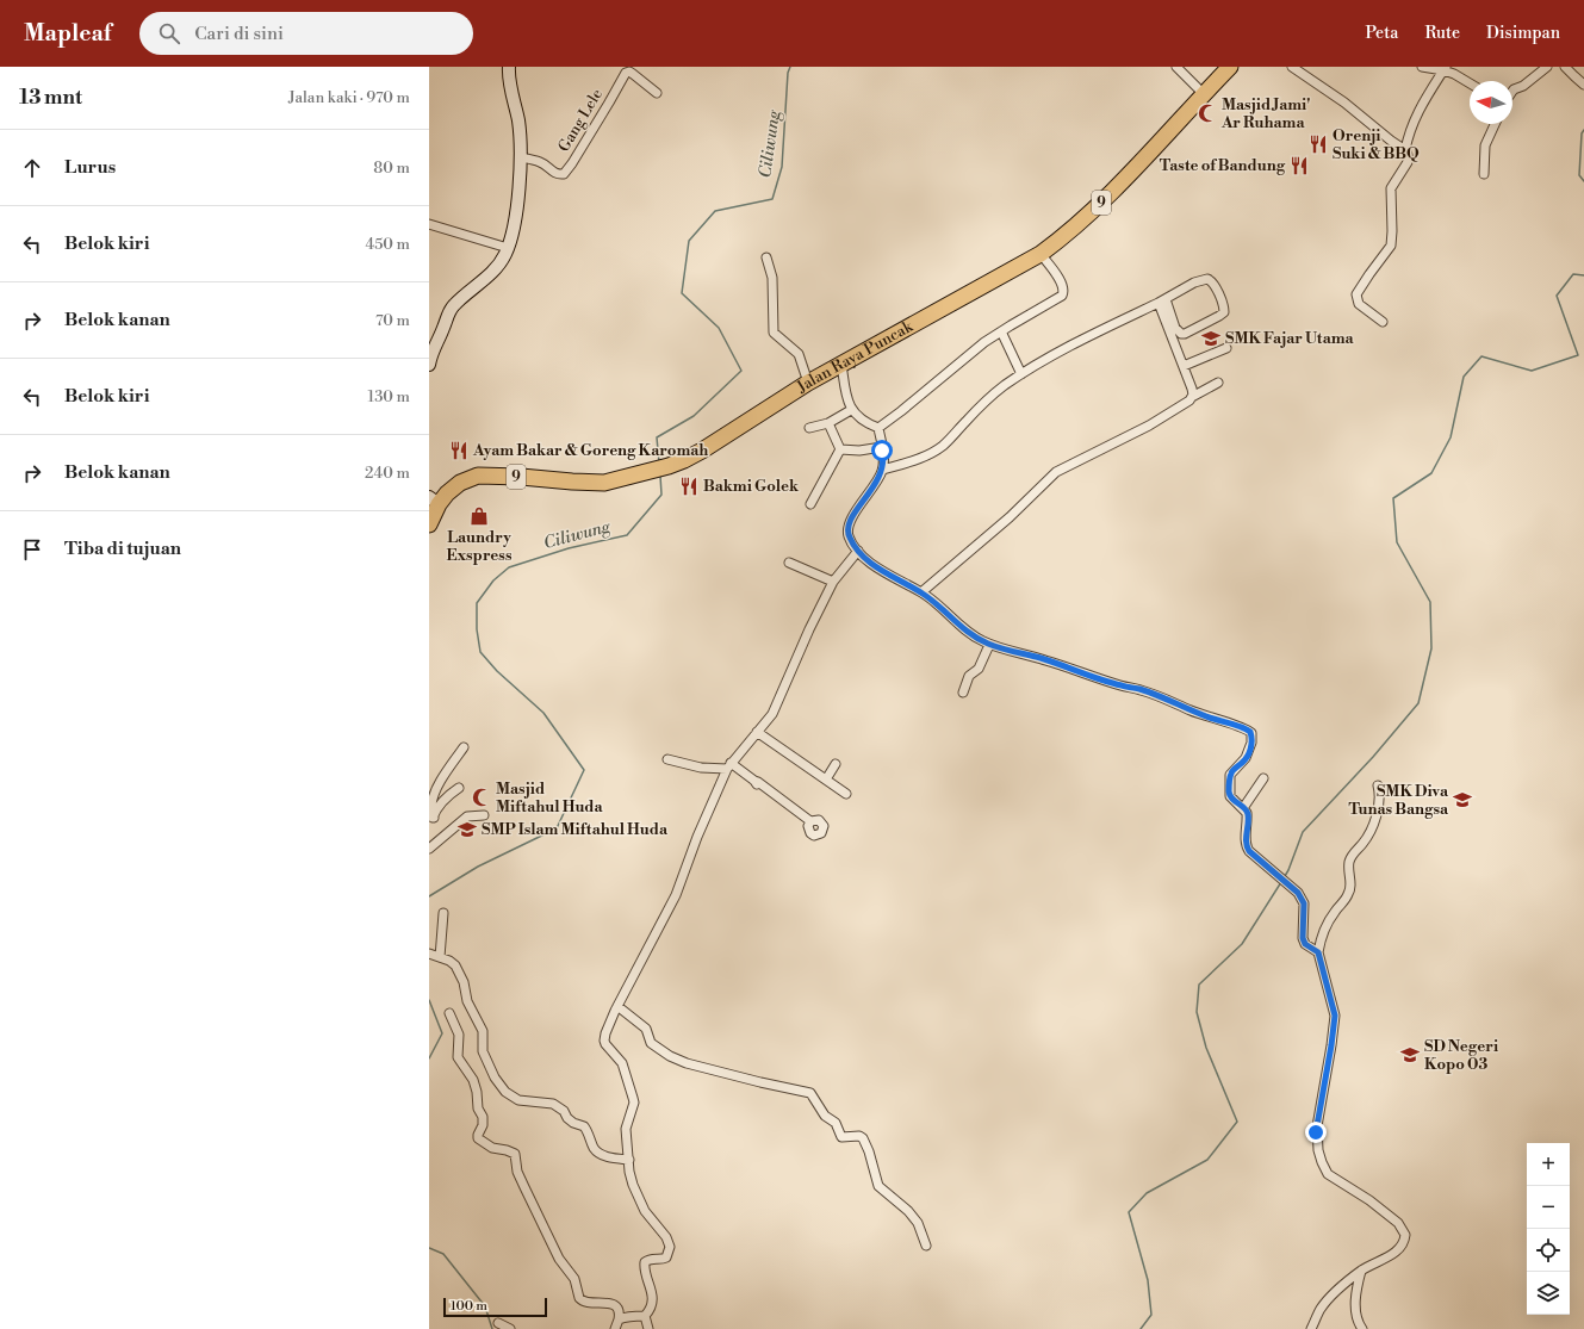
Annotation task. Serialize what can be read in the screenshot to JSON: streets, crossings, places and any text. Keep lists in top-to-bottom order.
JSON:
{
  "streets": {
    "highway": ["9", "Jalan Raya Puncak"],
    "street": ["Gang Lele"]
  },
  "water": ["Ciliwung"],
  "places": {
    "mosque": ["Masjid Jami' Ar Ruhama", "Masjid Miftahul Huda"],
    "restaurant": [
      "Orenji Suki & BBQ",
      "Taste of Bandung",
      "Ayam Bakar & Goreng Karomah",
      "Bakmi Golek"
    ],
    "school or university": [
      "SMK Fajar Utama",
      "SMK Diva Tunas Bangsa",
      "SMP Islam Miftahul Huda",
      "SD Negeri Kopo 03"
    ],
    "shop": ["Laundry Exspress"]
  },
  "scale_bar": "100 m",
  "north": "left",
  "page": {
    "header": "Mapleaf",
    "search": "Cari di sini",
    "nav": ["Peta", "Rute", "Disimpan"],
    "heading": ["13 mnt", "Jalan kaki · 970 m"],
    "list": [
      ["Lurus", "80 m"],
      ["Belok kiri", "450 m"],
      ["Belok kanan", "70 m"],
      ["Belok kiri", "130 m"],
      ["Belok kanan", "240 m"],
      "Tiba di tujuan"
    ],
    "map_buttons": ["+", "−"],
    "scale": "100 m"
  }
}
